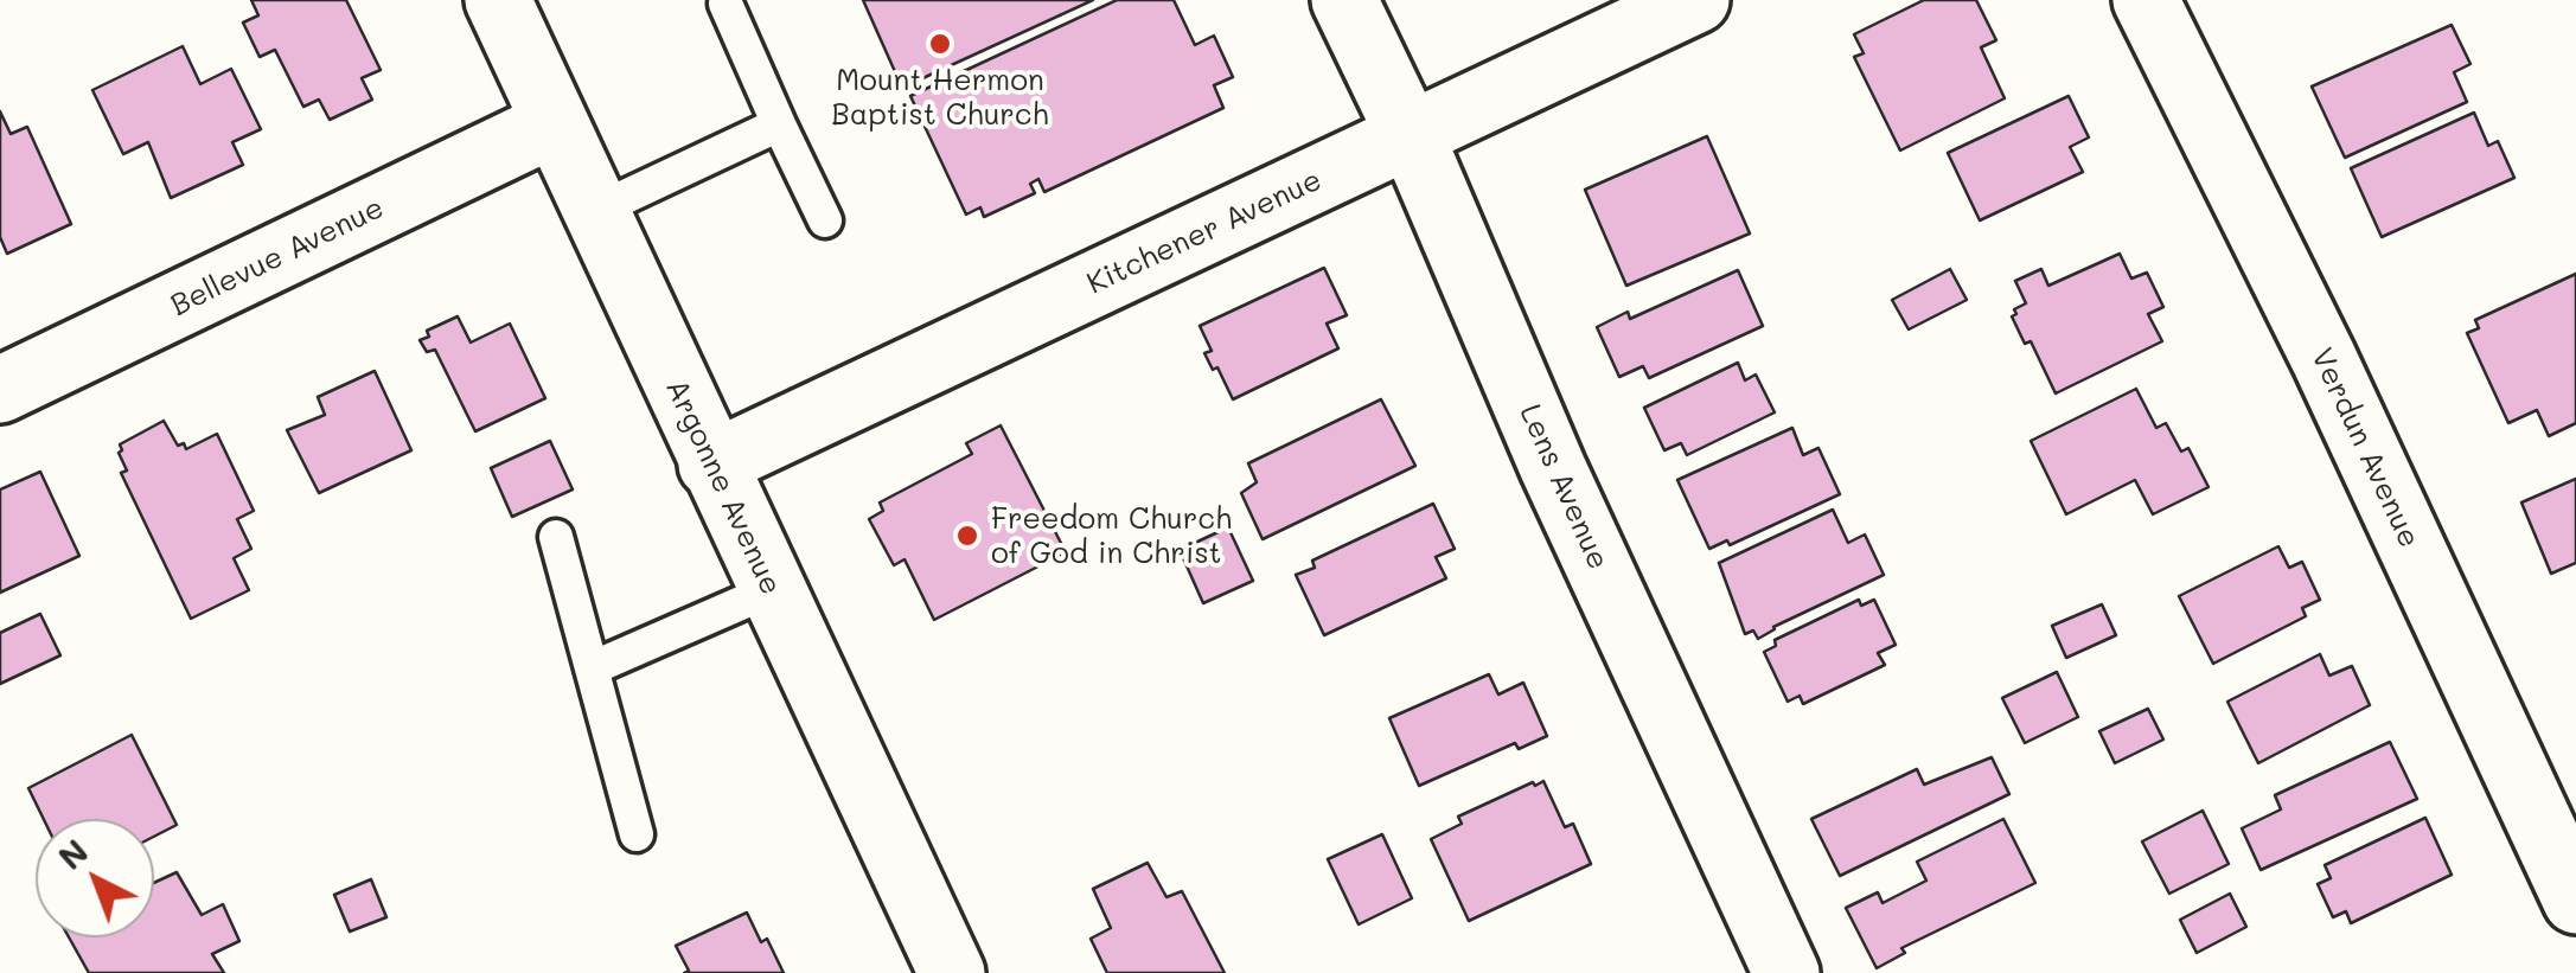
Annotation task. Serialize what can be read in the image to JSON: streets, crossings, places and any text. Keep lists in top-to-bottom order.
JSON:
{
  "streets": {
    "street": [
      "Kitchener Avenue",
      "Bellevue Avenue",
      "Verdun Avenue",
      "Argonne Avenue",
      "Lens Avenue"
    ]
  },
  "crossings": [
    ["Kitchener Avenue", "Argonne Avenue"],
    ["Kitchener Avenue", "Lens Avenue"],
    ["Bellevue Avenue", "Argonne Avenue"]
  ],
  "places": ["Mount Hermon Baptist Church", "Freedom Church of God in Christ"],
  "north": "top left"
}
